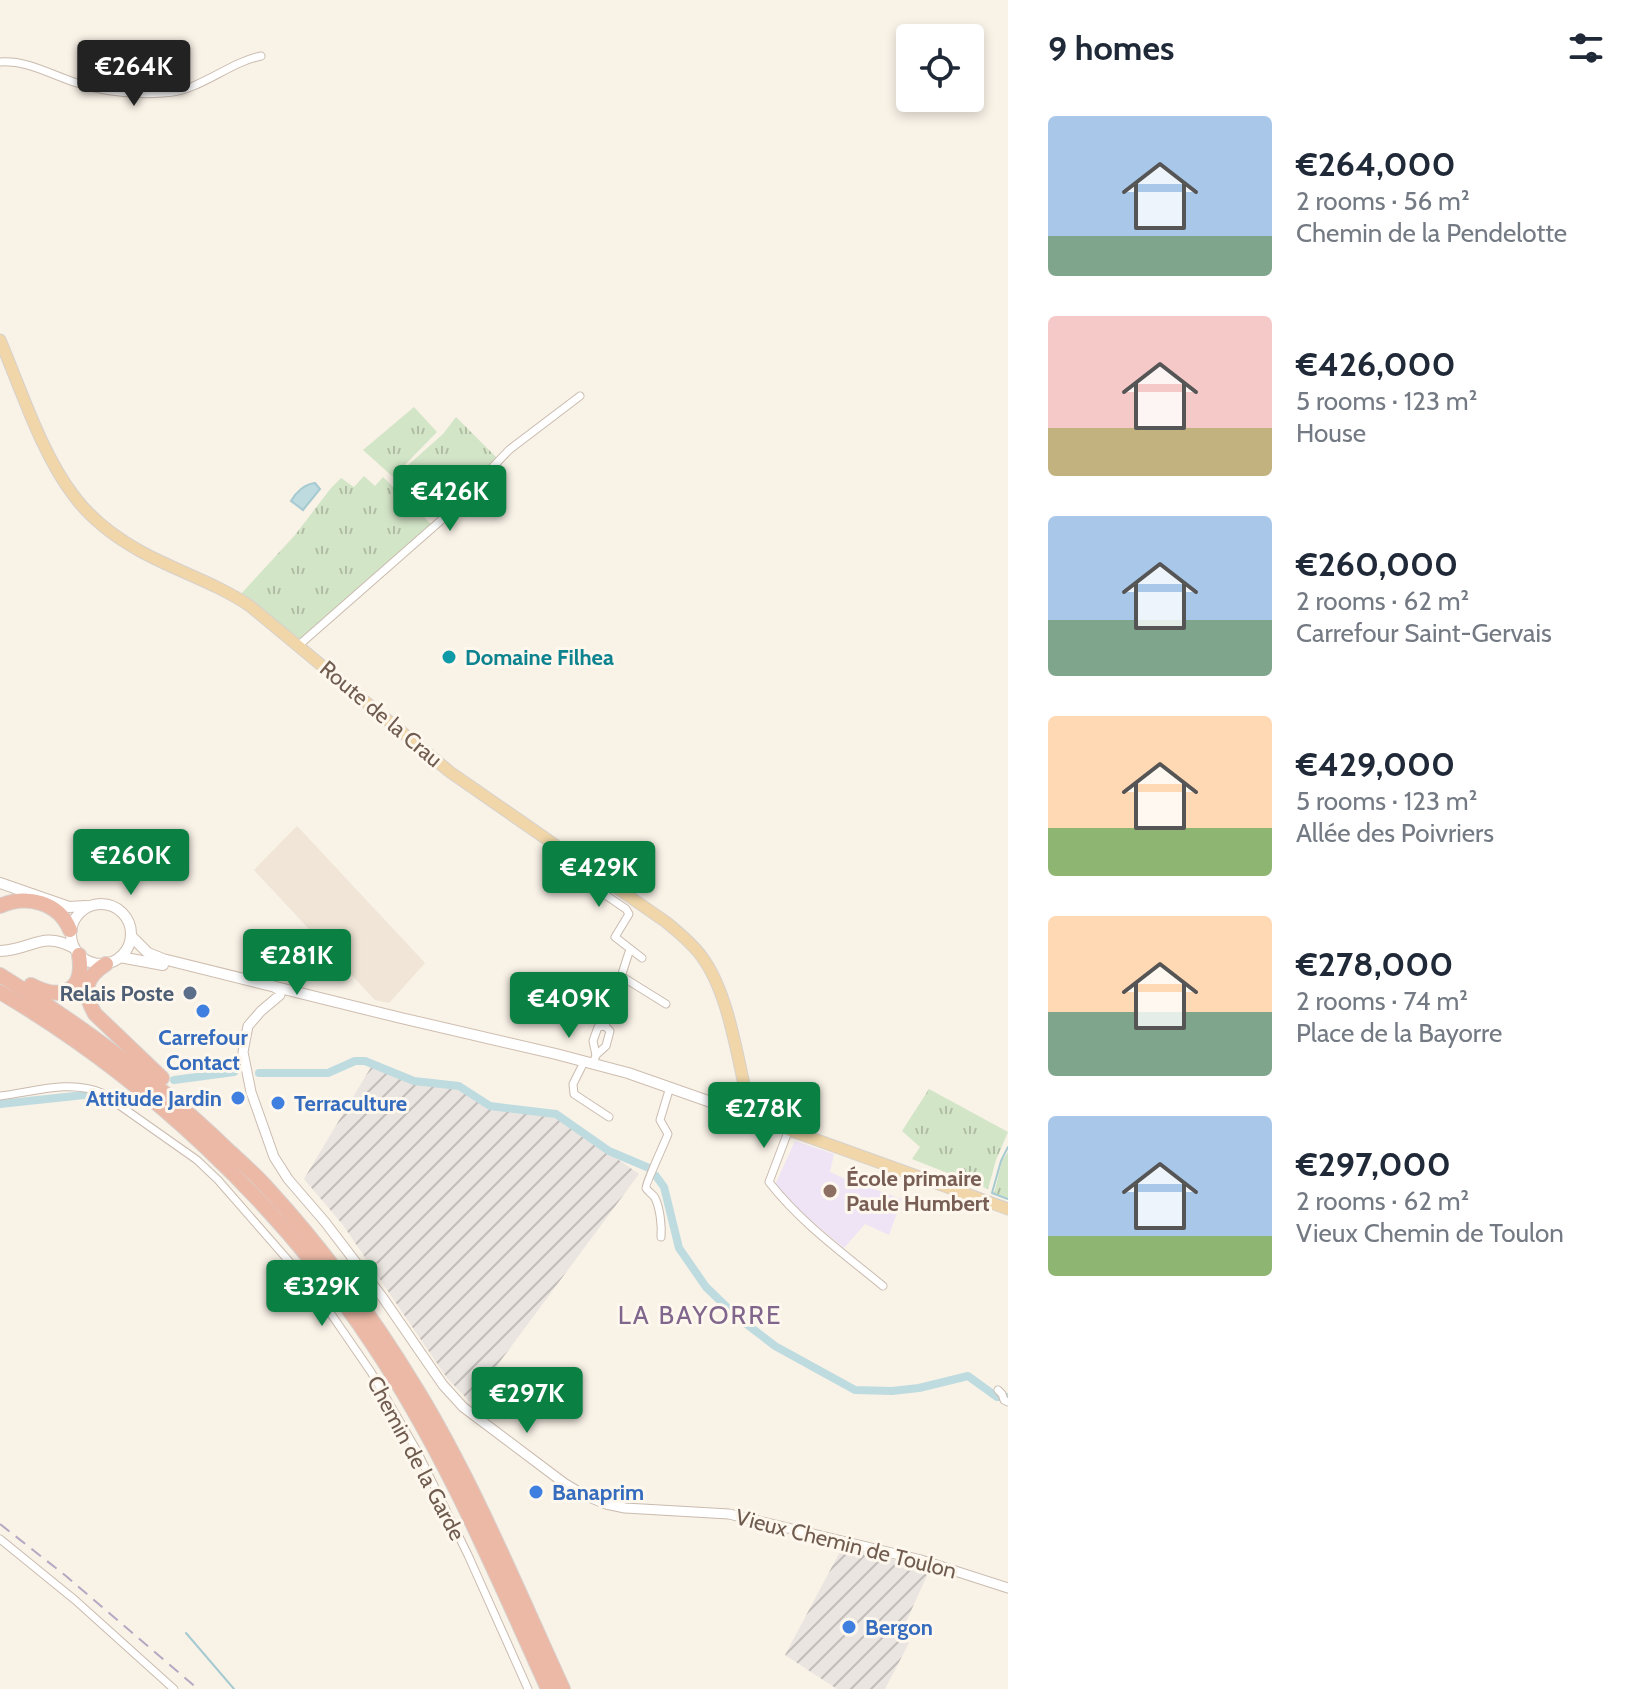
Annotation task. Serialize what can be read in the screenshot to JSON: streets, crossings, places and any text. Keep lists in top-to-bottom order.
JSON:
{
  "streets": {
    "main road": ["Route de la Crau"],
    "street": ["Chemin de la Garde", "Vieux Chemin de Toulon"]
  },
  "districts": ["LA BAYORRE"],
  "places": [
    "Domaine Filhea",
    "Relais Poste",
    "Carrefour Contact",
    "Attitude Jardin",
    "Terraculture",
    "École primaire Paule Humbert",
    "Banaprim",
    "Bergon"
  ],
  "page": {
    "heading": "9 homes",
    "price": [
      "€264K",
      "€426K",
      "€260K",
      "€429K",
      "€281K",
      "€409K",
      "€278K",
      "€329K",
      "€297K"
    ],
    "list": [
      {
        "name": "€264,000",
        "note": "2 rooms · 56 m² · Chemin de la Pendelotte"
      },
      {
        "name": "€426,000",
        "note": "5 rooms · 123 m² · House"
      },
      {
        "name": "€260,000",
        "note": "2 rooms · 62 m² · Carrefour Saint-Gervais"
      },
      {
        "name": "€429,000",
        "note": "5 rooms · 123 m² · Allée des Poivriers"
      },
      {
        "name": "€278,000",
        "note": "2 rooms · 74 m² · Place de la Bayorre"
      },
      {
        "name": "€297,000",
        "note": "2 rooms · 62 m² · Vieux Chemin de Toulon"
      }
    ]
  }
}
